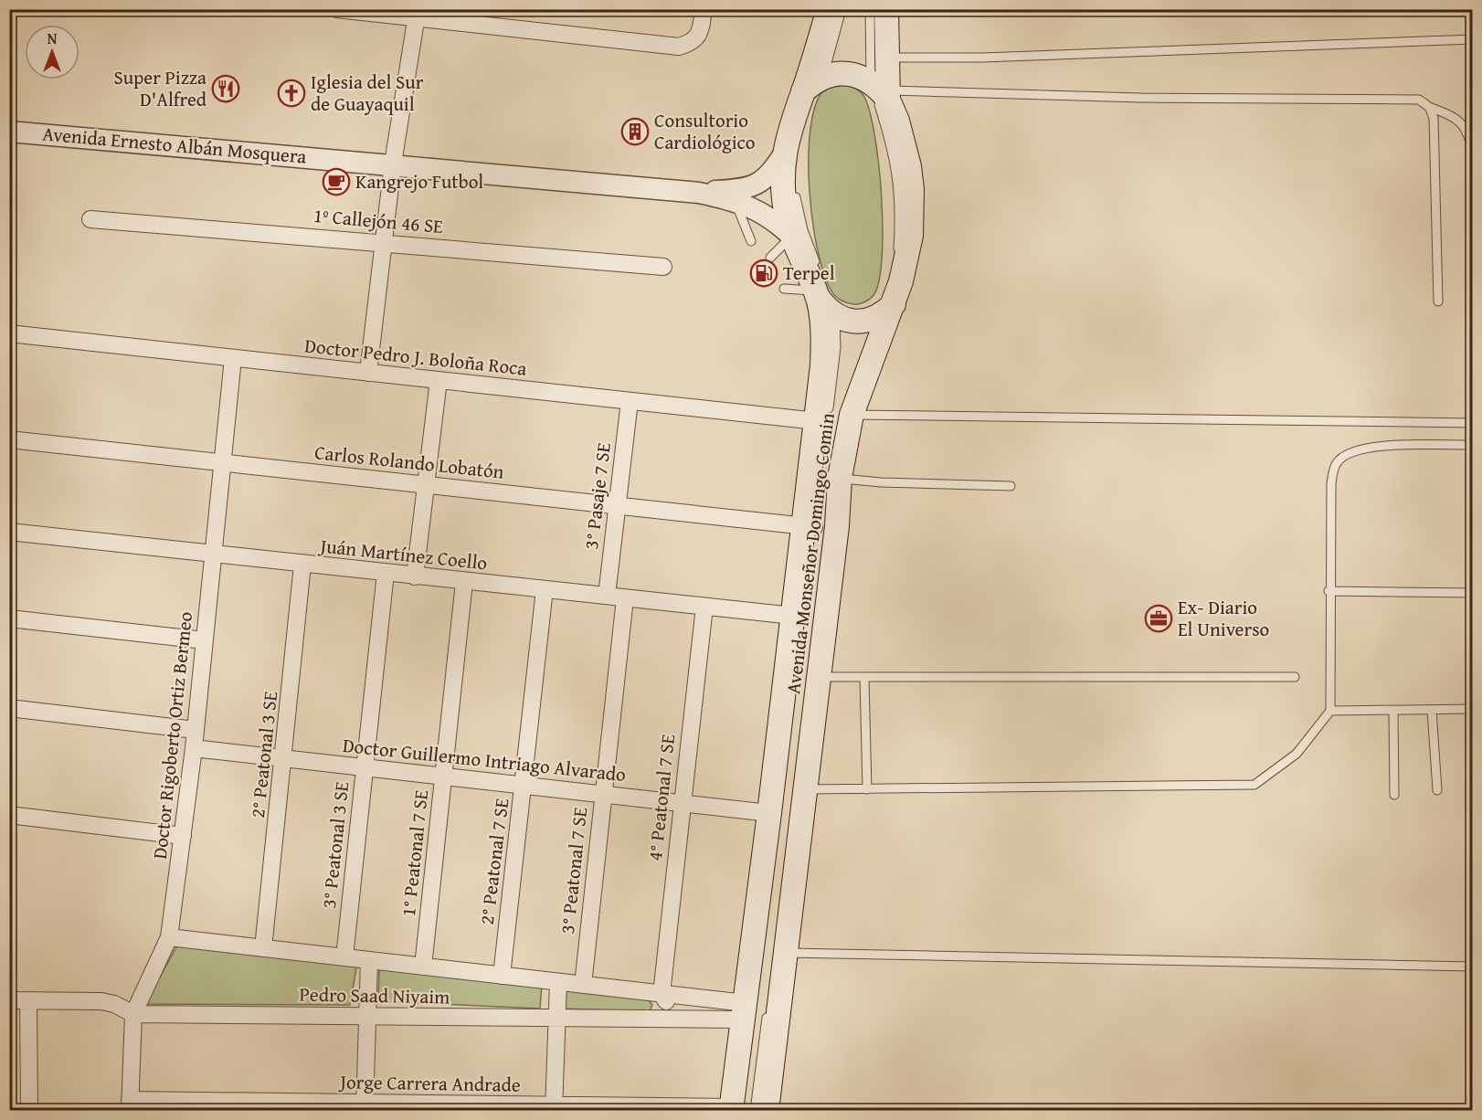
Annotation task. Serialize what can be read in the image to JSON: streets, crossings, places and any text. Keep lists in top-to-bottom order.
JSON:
{
  "streets": {
    "main road": ["Avenida Monseñor Domingo Comin"],
    "street": [
      "Avenida Ernesto Albán Mosquera",
      "1º Callejón 46 SE",
      "Doctor Pedro J. Boloña Roca",
      "Carlos Rolando Lobatón",
      "3° Pasaje 7 SE",
      "Juán Martínez Coello",
      "Doctor Rigoberto Ortiz Bermeo",
      "2° Peatonal 3 SE",
      "Doctor Guillermo Intriago Alvarado",
      "4° Peatonal 7 SE",
      "3° Peatonal 3 SE",
      "1° Peatonal 7 SE",
      "2° Peatonal 7 SE",
      "3° Peatonal 7 SE",
      "Pedro Saad Niyaim",
      "Jorge Carrera Andrade"
    ]
  },
  "crossings": [
    ["Avenida Ernesto Albán Mosquera", "Avenida Monseñor Domingo Comin"],
    ["Doctor Pedro J. Boloña Roca", "3° Pasaje 7 SE"],
    ["Doctor Pedro J. Boloña Roca", "Avenida Monseñor Domingo Comin"],
    ["Doctor Pedro J. Boloña Roca", "Doctor Rigoberto Ortiz Bermeo"],
    ["Carlos Rolando Lobatón", "3° Pasaje 7 SE"],
    ["Carlos Rolando Lobatón", "Avenida Monseñor Domingo Comin"],
    ["Carlos Rolando Lobatón", "Doctor Rigoberto Ortiz Bermeo"],
    ["3° Pasaje 7 SE", "Juán Martínez Coello"],
    ["Avenida Monseñor Domingo Comin", "Juán Martínez Coello"],
    ["Avenida Monseñor Domingo Comin", "Doctor Guillermo Intriago Alvarado"],
    ["Avenida Monseñor Domingo Comin", "Pedro Saad Niyaim"],
    ["Avenida Monseñor Domingo Comin", "Jorge Carrera Andrade"],
    ["Juán Martínez Coello", "Doctor Rigoberto Ortiz Bermeo"],
    ["Juán Martínez Coello", "2° Peatonal 3 SE"],
    ["Juán Martínez Coello", "4° Peatonal 7 SE"],
    ["Juán Martínez Coello", "3° Peatonal 3 SE"],
    ["Juán Martínez Coello", "1° Peatonal 7 SE"],
    ["Juán Martínez Coello", "2° Peatonal 7 SE"],
    ["Juán Martínez Coello", "3° Peatonal 7 SE"],
    ["Doctor Rigoberto Ortiz Bermeo", "Doctor Guillermo Intriago Alvarado"],
    ["Doctor Rigoberto Ortiz Bermeo", "Pedro Saad Niyaim"],
    ["Doctor Rigoberto Ortiz Bermeo", "Jorge Carrera Andrade"],
    ["2° Peatonal 3 SE", "Doctor Guillermo Intriago Alvarado"],
    ["2° Peatonal 3 SE", "Pedro Saad Niyaim"],
    ["Doctor Guillermo Intriago Alvarado", "4° Peatonal 7 SE"],
    ["Doctor Guillermo Intriago Alvarado", "3° Peatonal 3 SE"],
    ["Doctor Guillermo Intriago Alvarado", "1° Peatonal 7 SE"],
    ["Doctor Guillermo Intriago Alvarado", "2° Peatonal 7 SE"],
    ["Doctor Guillermo Intriago Alvarado", "3° Peatonal 7 SE"],
    ["4° Peatonal 7 SE", "Pedro Saad Niyaim"],
    ["3° Peatonal 3 SE", "Pedro Saad Niyaim"],
    ["1° Peatonal 7 SE", "Pedro Saad Niyaim"],
    ["2° Peatonal 7 SE", "Pedro Saad Niyaim"],
    ["3° Peatonal 7 SE", "Pedro Saad Niyaim"]
  ],
  "places": {
    "restaurant": ["Super Pizza D'Alfred"],
    "church": ["Iglesia del Sur de Guayaquil"],
    "building": ["Consultorio Cardiológico"],
    "cafe": ["Kangrejo Futbol"],
    "fuel station": ["Terpel"],
    "office": ["Ex- Diario El Universo"]
  },
  "north": "top"
}
